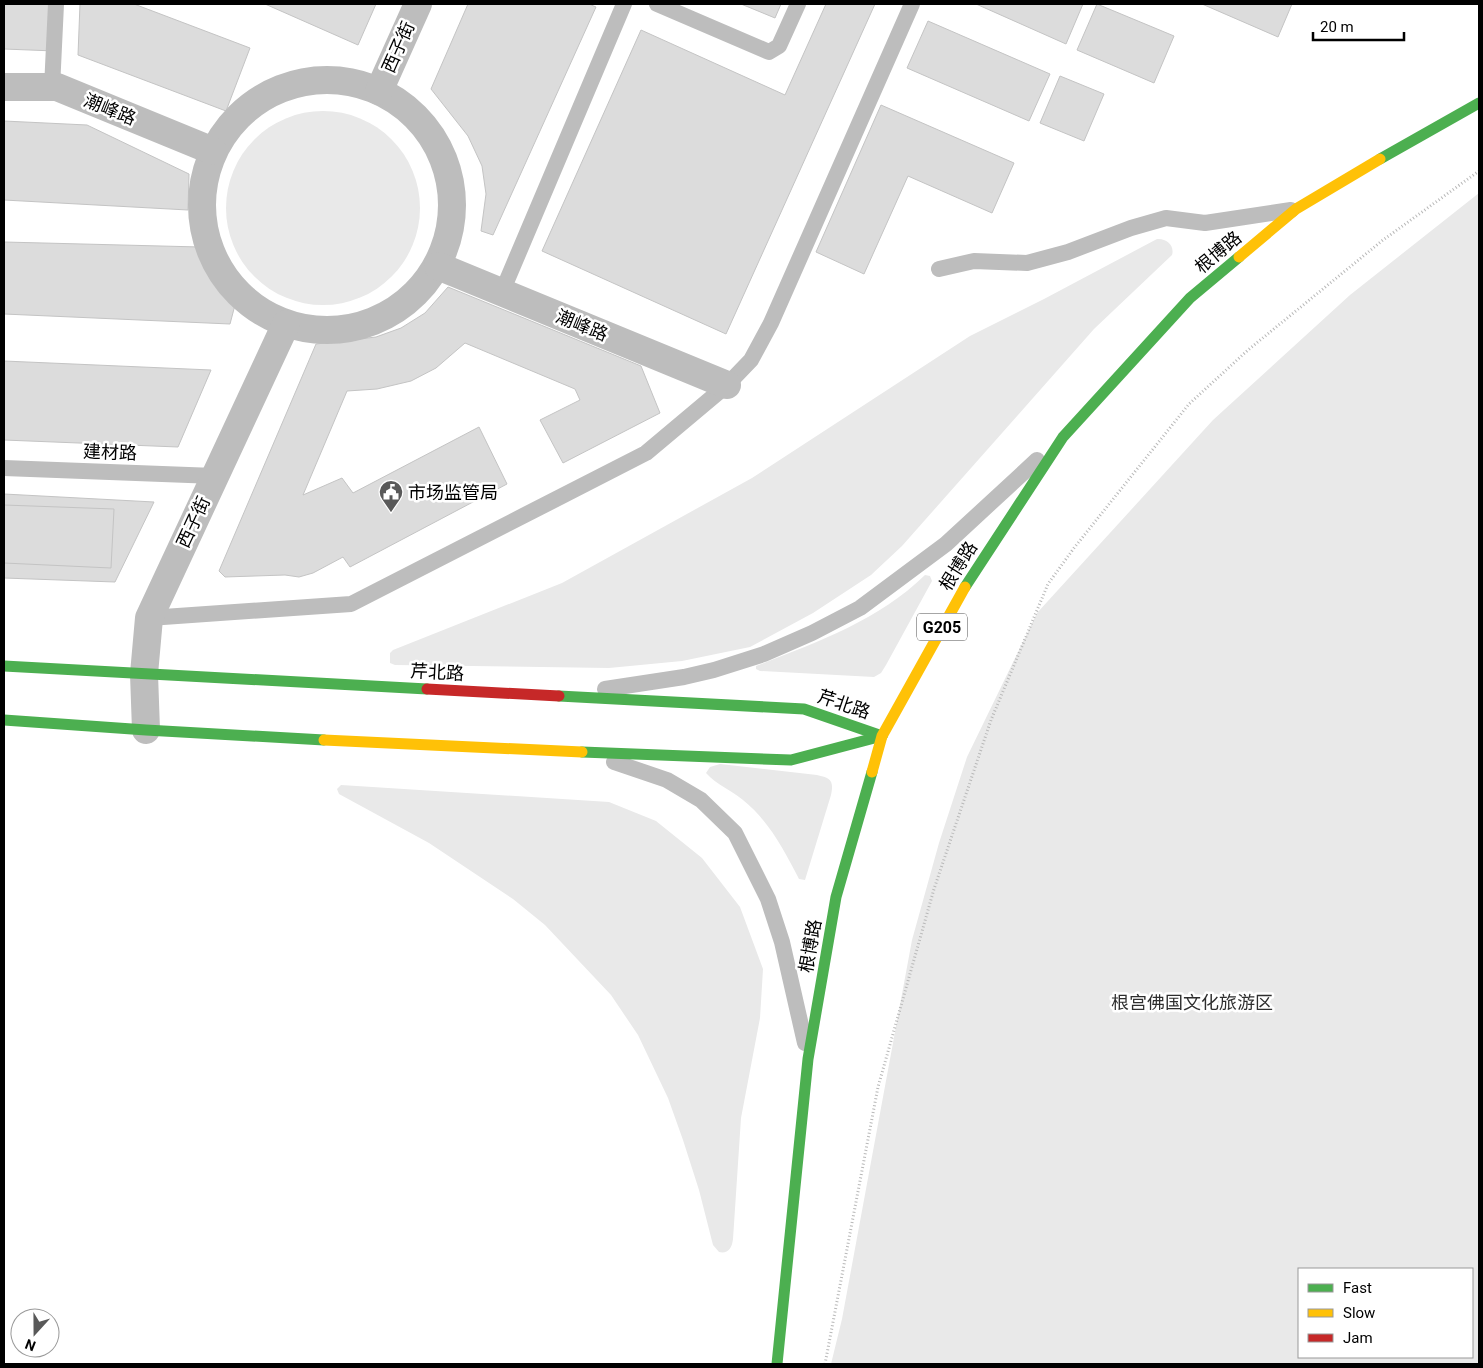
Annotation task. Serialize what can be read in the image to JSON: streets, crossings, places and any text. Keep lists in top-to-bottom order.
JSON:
{
  "streets": {
    "main road": ["根博路", "G205", "芹北路"],
    "street": ["西子街", "潮峰路"],
    "lane": ["建材路"]
  },
  "crossings": [
    ["西子街", "建材路"],
    ["西子街", "芹北路"],
    ["根博路", "芹北路"]
  ],
  "parks": ["根宫佛国文化旅游区"],
  "places": {
    "public building": ["市场监管局"]
  },
  "legend": ["Fast", "Slow", "Jam"],
  "scale_bar": "20 m",
  "north": "bottom"
}
